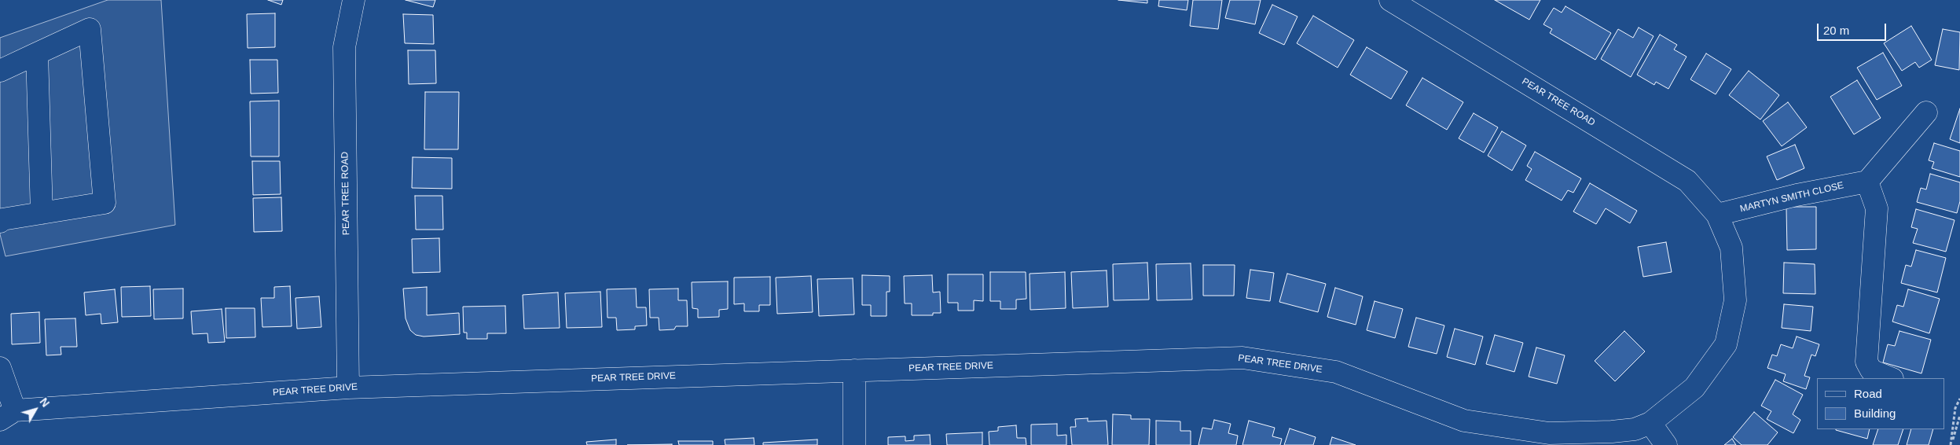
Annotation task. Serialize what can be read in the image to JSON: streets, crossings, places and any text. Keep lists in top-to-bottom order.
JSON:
{
  "streets": {
    "street": ["PEAR TREE ROAD", "MARTYN SMITH CLOSE", "PEAR TREE DRIVE"]
  },
  "crossings": [
    ["PEAR TREE ROAD", "MARTYN SMITH CLOSE"],
    ["PEAR TREE ROAD", "PEAR TREE DRIVE"],
    ["MARTYN SMITH CLOSE", "PEAR TREE DRIVE"]
  ],
  "legend": ["Road", "Building"],
  "scale_bar": "20 m",
  "north": "top right"
}
